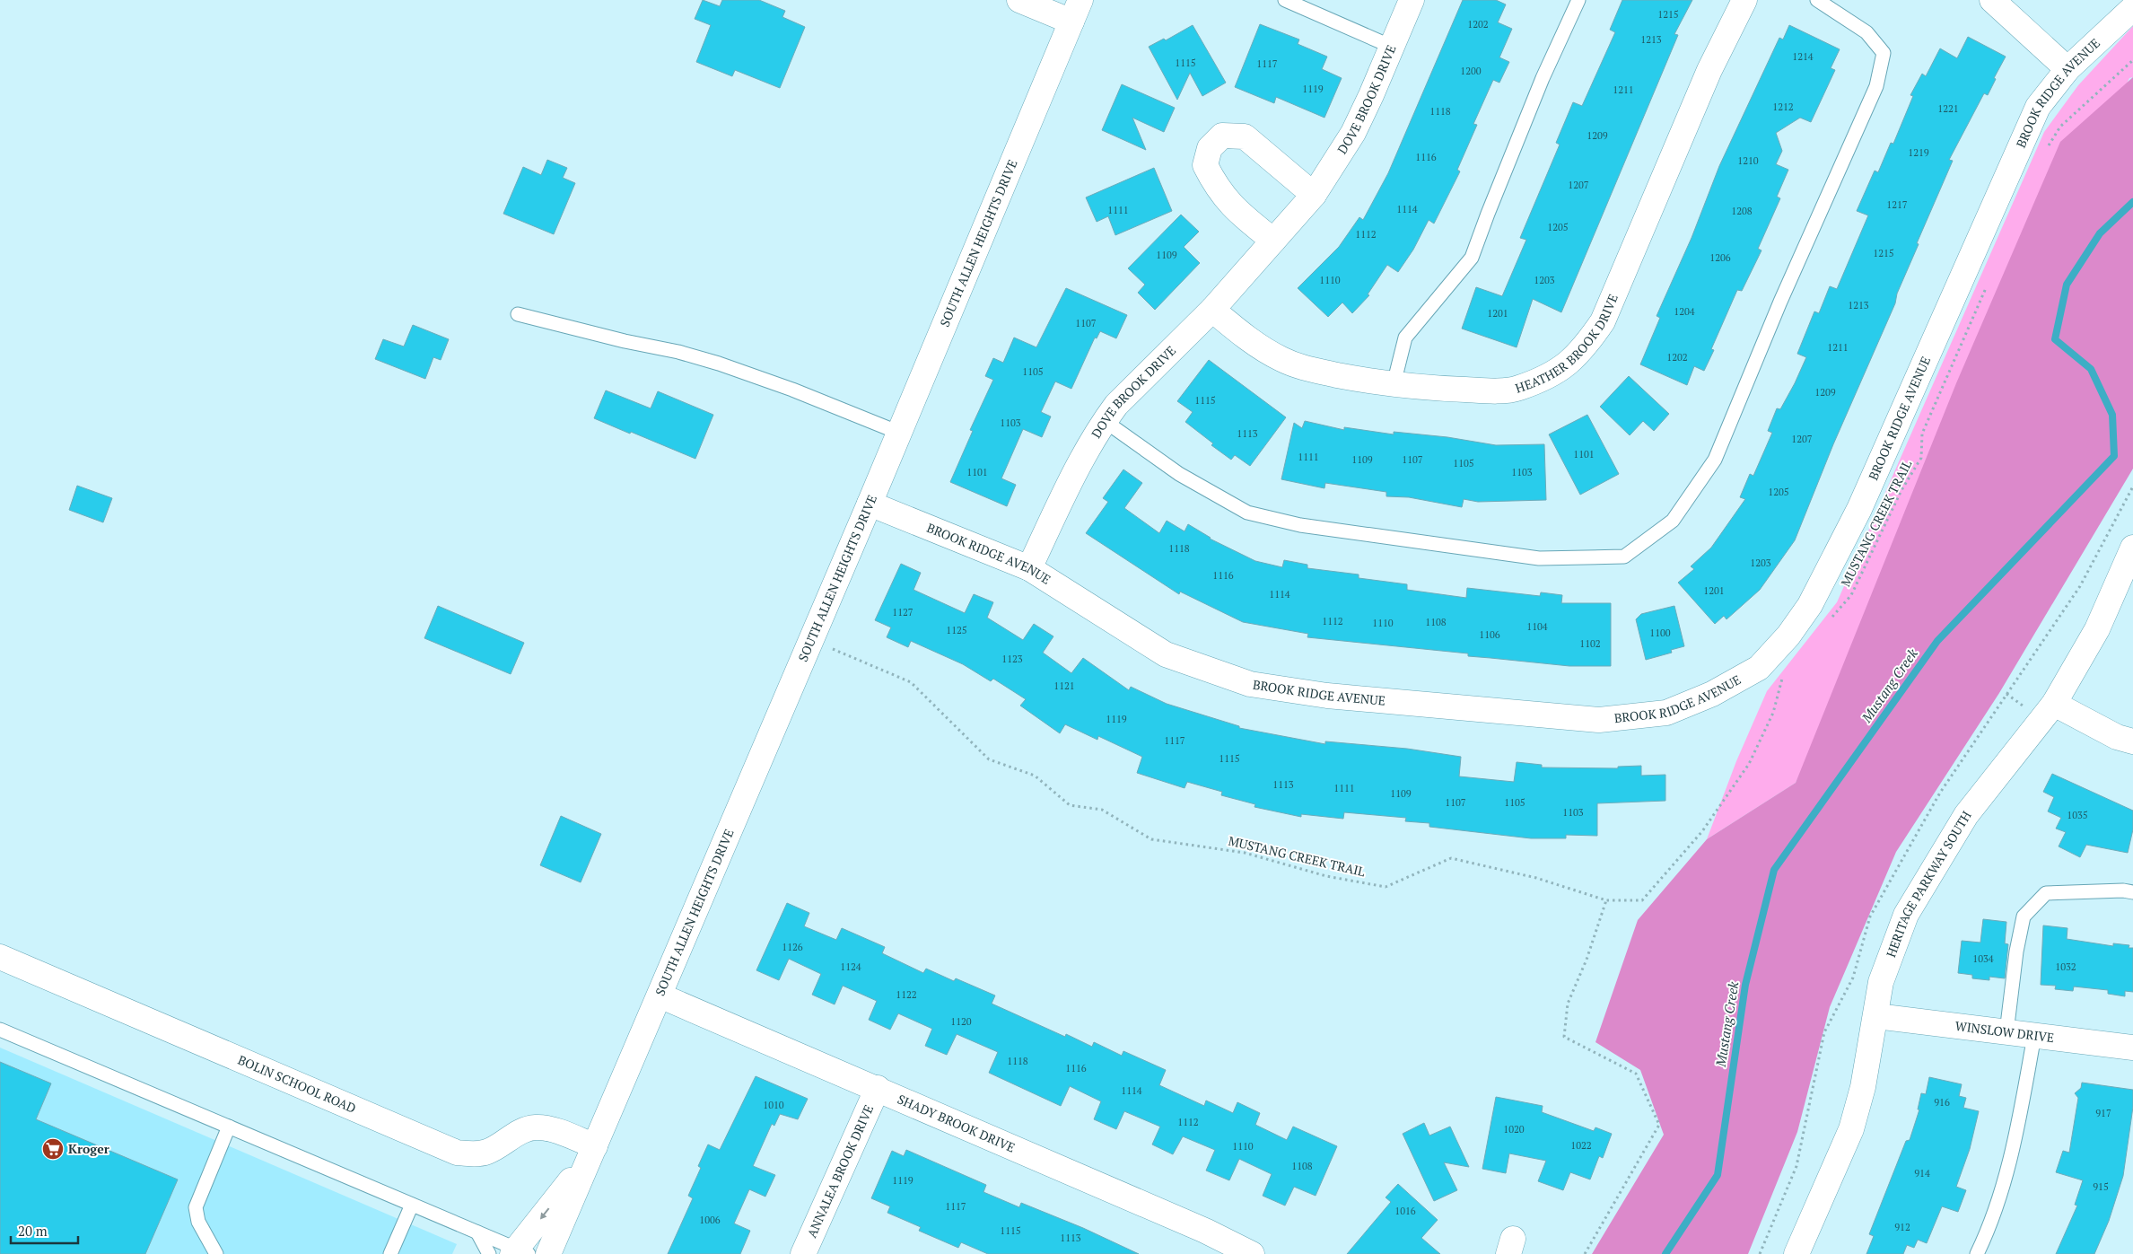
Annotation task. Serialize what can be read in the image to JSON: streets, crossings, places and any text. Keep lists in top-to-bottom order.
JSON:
{
  "streets": {
    "street": [
      "BROOK RIDGE AVENUE",
      "DOVE BROOK DRIVE",
      "SOUTH ALLEN HEIGHTS DRIVE",
      "HEATHER BROOK DRIVE",
      "HERITAGE PARKWAY SOUTH",
      "WINSLOW DRIVE",
      "BOLIN SCHOOL ROAD",
      "SHADY BROOK DRIVE",
      "ANNALEA BROOK DRIVE"
    ],
    "path": ["MUSTANG CREEK TRAIL"]
  },
  "crossings": [
    ["BROOK RIDGE AVENUE", "DOVE BROOK DRIVE"],
    ["BROOK RIDGE AVENUE", "SOUTH ALLEN HEIGHTS DRIVE"],
    ["DOVE BROOK DRIVE", "HEATHER BROOK DRIVE"],
    ["SOUTH ALLEN HEIGHTS DRIVE", "BOLIN SCHOOL ROAD"],
    ["SOUTH ALLEN HEIGHTS DRIVE", "SHADY BROOK DRIVE"],
    ["HERITAGE PARKWAY SOUTH", "WINSLOW DRIVE"],
    ["SHADY BROOK DRIVE", "ANNALEA BROOK DRIVE"]
  ],
  "water": ["Mustang Creek"],
  "places": {
    "supermarket": ["Kroger"]
  },
  "house_numbers": [
    "1215",
    "1202",
    "1213",
    "1214",
    "1115",
    "1117",
    "1200",
    "1119",
    "1211",
    "1212",
    "1221",
    "1118",
    "1209",
    "1219",
    "1116",
    "1210",
    "1207",
    "1217",
    "1114",
    "1111",
    "1208",
    "1205",
    "1112",
    "1215",
    "1109",
    "1206",
    "1110",
    "1203",
    "1213",
    "1204",
    "1201",
    "1107",
    "1211",
    "1202",
    "1105",
    "1209",
    "1115",
    "1103",
    "1113",
    "1207",
    "1101",
    "1111",
    "1109",
    "1107",
    "1105",
    "1101",
    "1103",
    "1205",
    "1118",
    "1203",
    "1116",
    "1201",
    "1114",
    "1127",
    "1112",
    "1108",
    "1110",
    "1104",
    "1125",
    "1100",
    "1106",
    "1102",
    "1123",
    "1121",
    "1119",
    "1117",
    "1115",
    "1113",
    "1111",
    "1109",
    "1107",
    "1105",
    "1103",
    "1035",
    "1126",
    "1034",
    "1124",
    "1032",
    "1122",
    "1120",
    "1118",
    "1116",
    "1114",
    "916",
    "1010",
    "917",
    "1112",
    "1020",
    "1022",
    "1110",
    "1108",
    "914",
    "1119",
    "915",
    "1117",
    "1016",
    "1006",
    "912",
    "1115",
    "1113"
  ],
  "scale_bar": "20 m"
}
